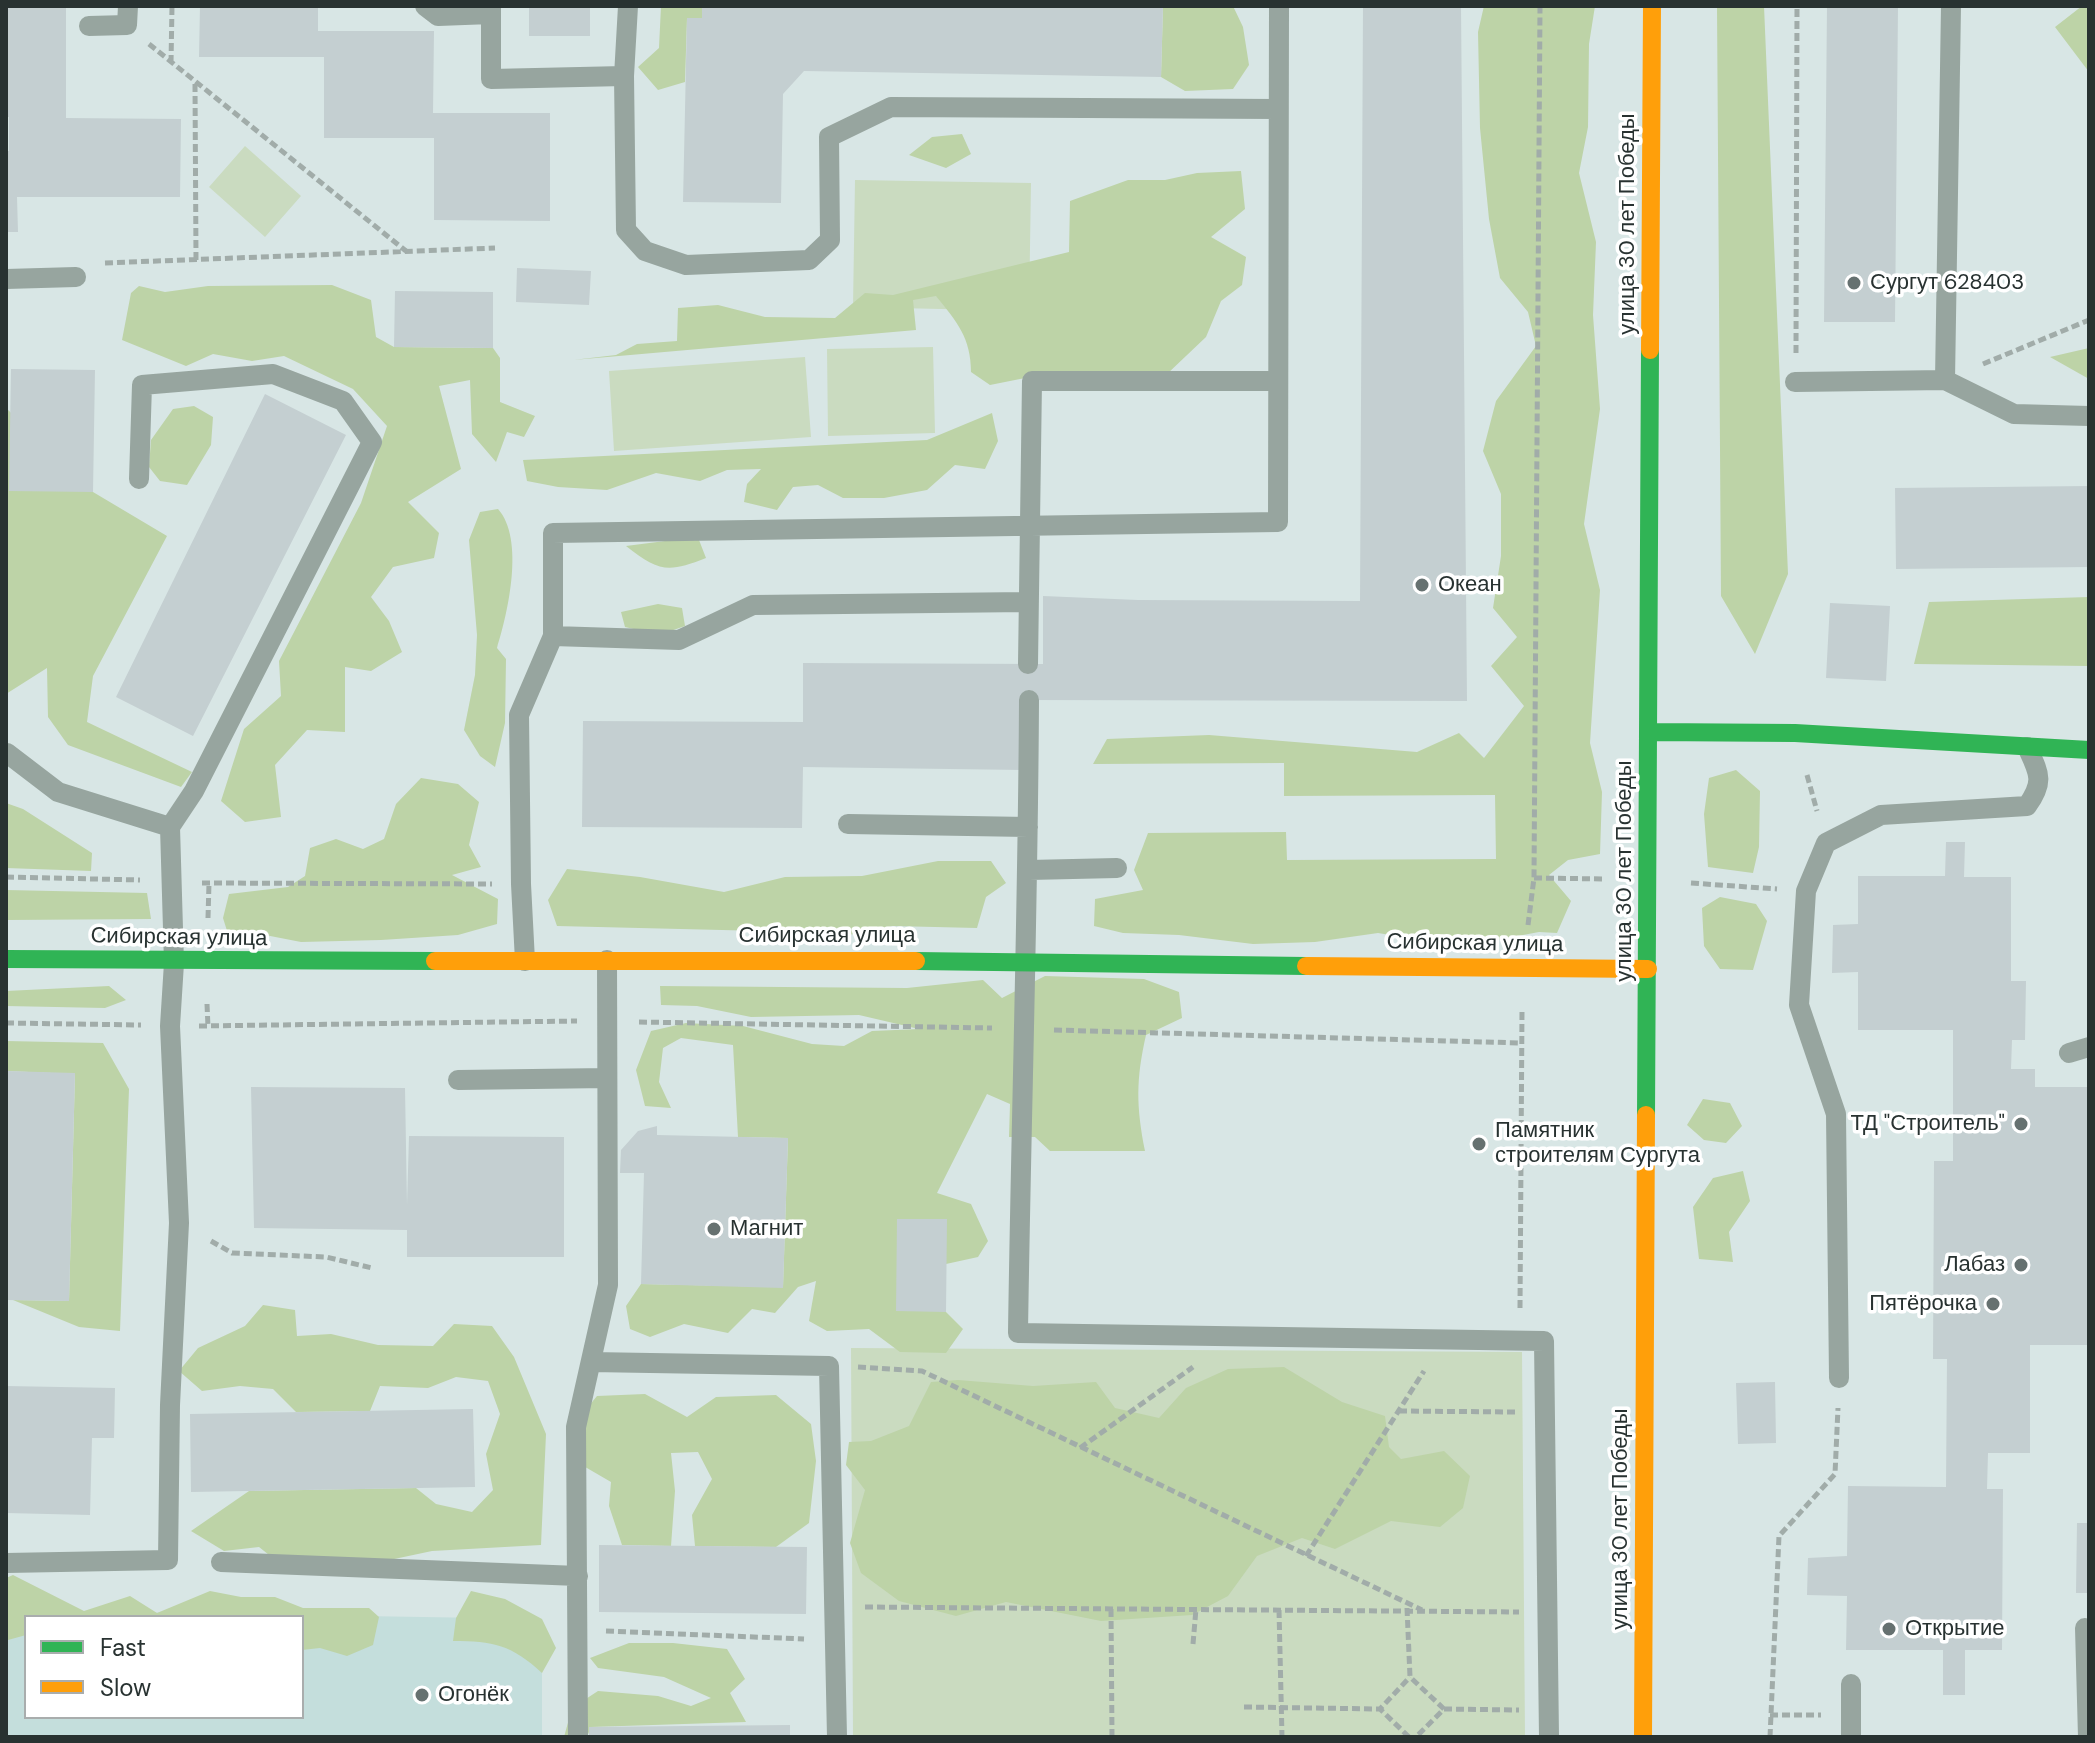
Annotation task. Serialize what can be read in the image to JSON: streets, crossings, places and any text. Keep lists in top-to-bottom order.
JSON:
{
  "streets": {
    "street": ["улица 30 лет Победы", "Сибирская улица"]
  },
  "crossings": [
    ["улица 30 лет Победы", "Сибирская улица"]
  ],
  "places": [
    "Сургут 628403",
    "Океан",
    "ТД \"Строитель\"",
    "Памятник строителям Сургута",
    "Магнит",
    "Лабаз",
    "Пятёрочка",
    "Открытие",
    "Огонёк"
  ],
  "legend": ["Fast", "Slow"]
}
